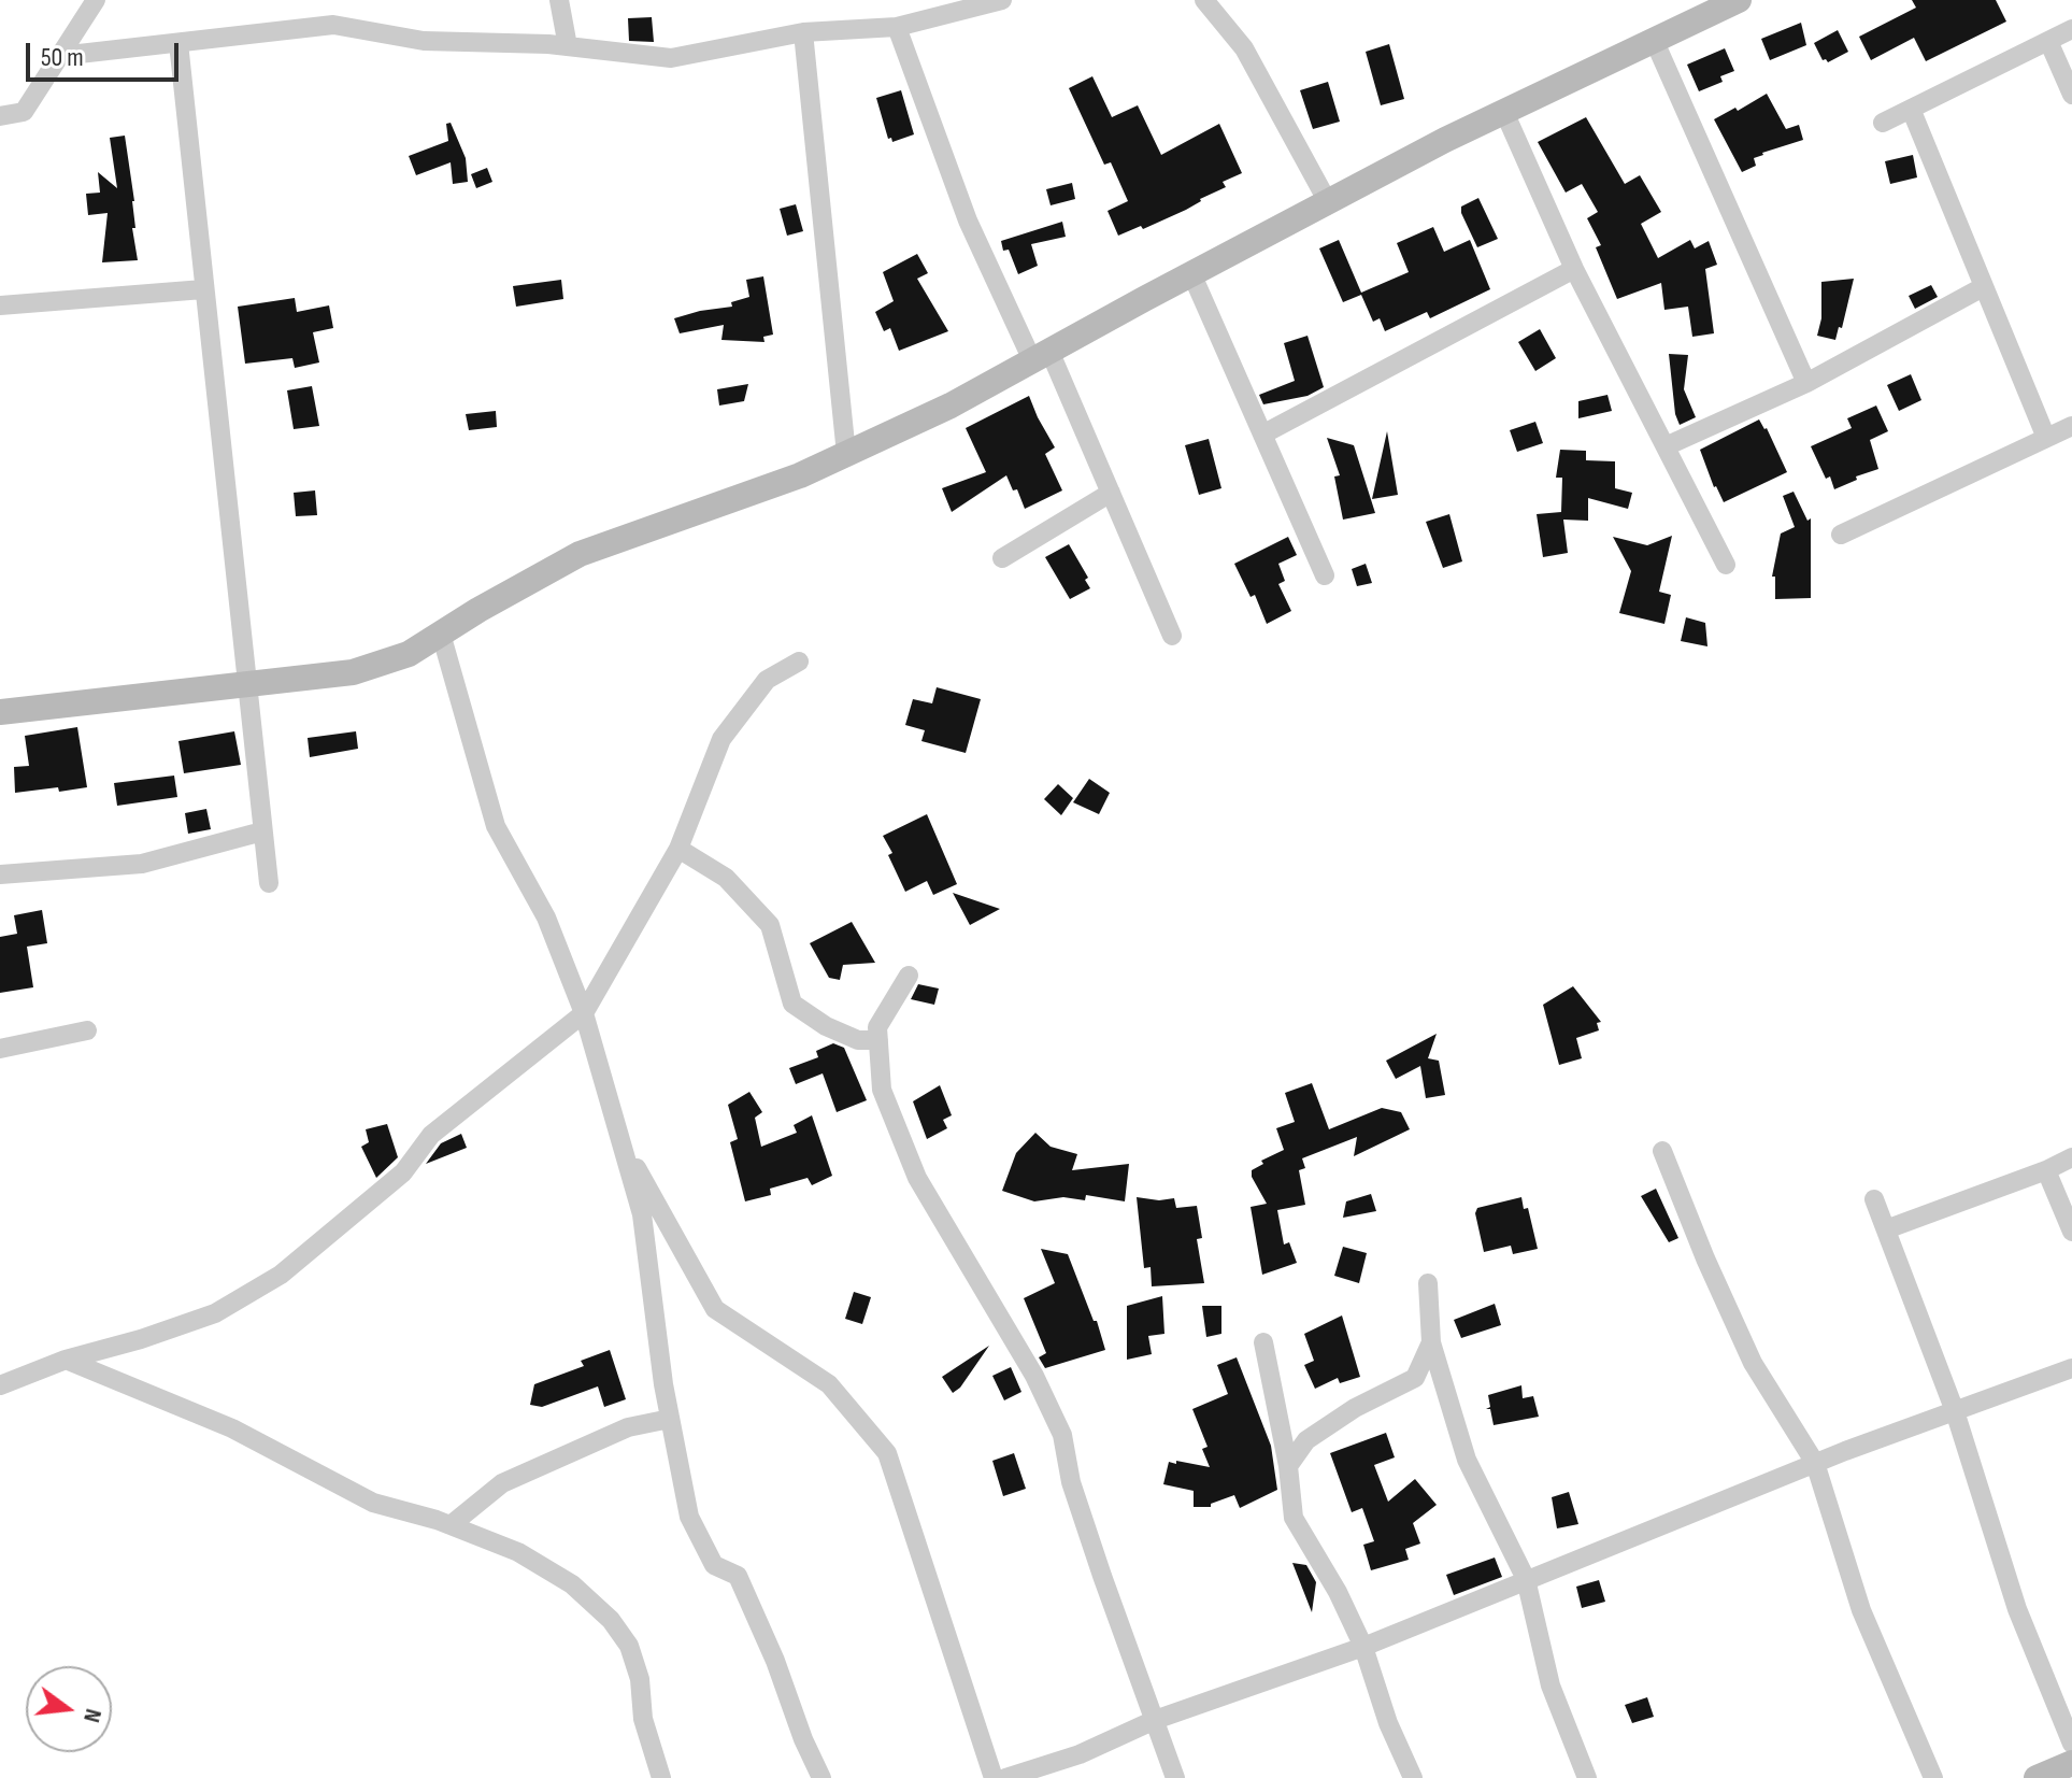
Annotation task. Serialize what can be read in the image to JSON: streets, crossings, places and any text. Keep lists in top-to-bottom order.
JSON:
{
  "scale_bar": "50 m",
  "north": "right"
}
